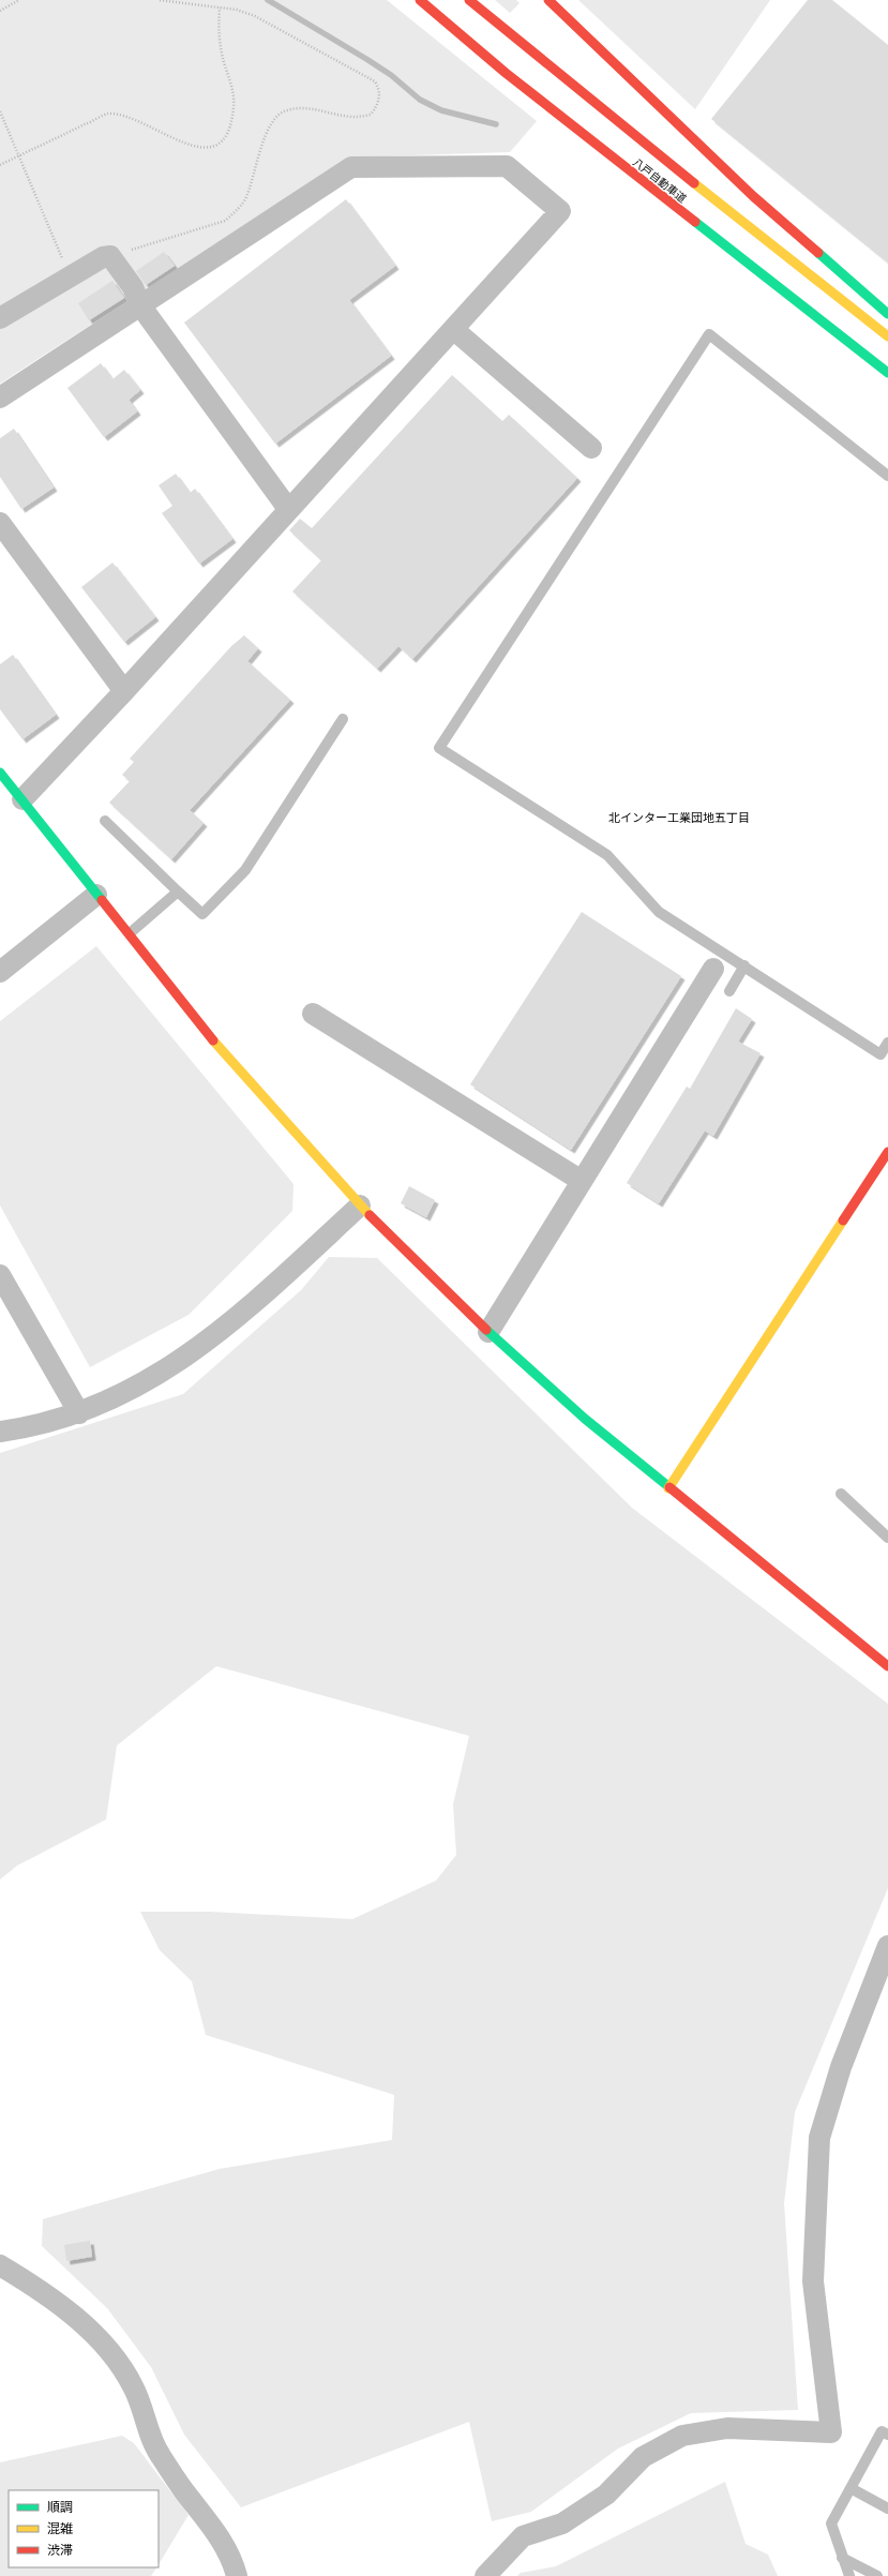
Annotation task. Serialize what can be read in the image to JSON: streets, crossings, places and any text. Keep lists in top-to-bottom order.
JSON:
{
  "streets": {
    "main road": ["八戸自動車道"]
  },
  "districts": ["北インター工業団地五丁目"],
  "legend": ["順調", "混雑", "渋滞"]
}
